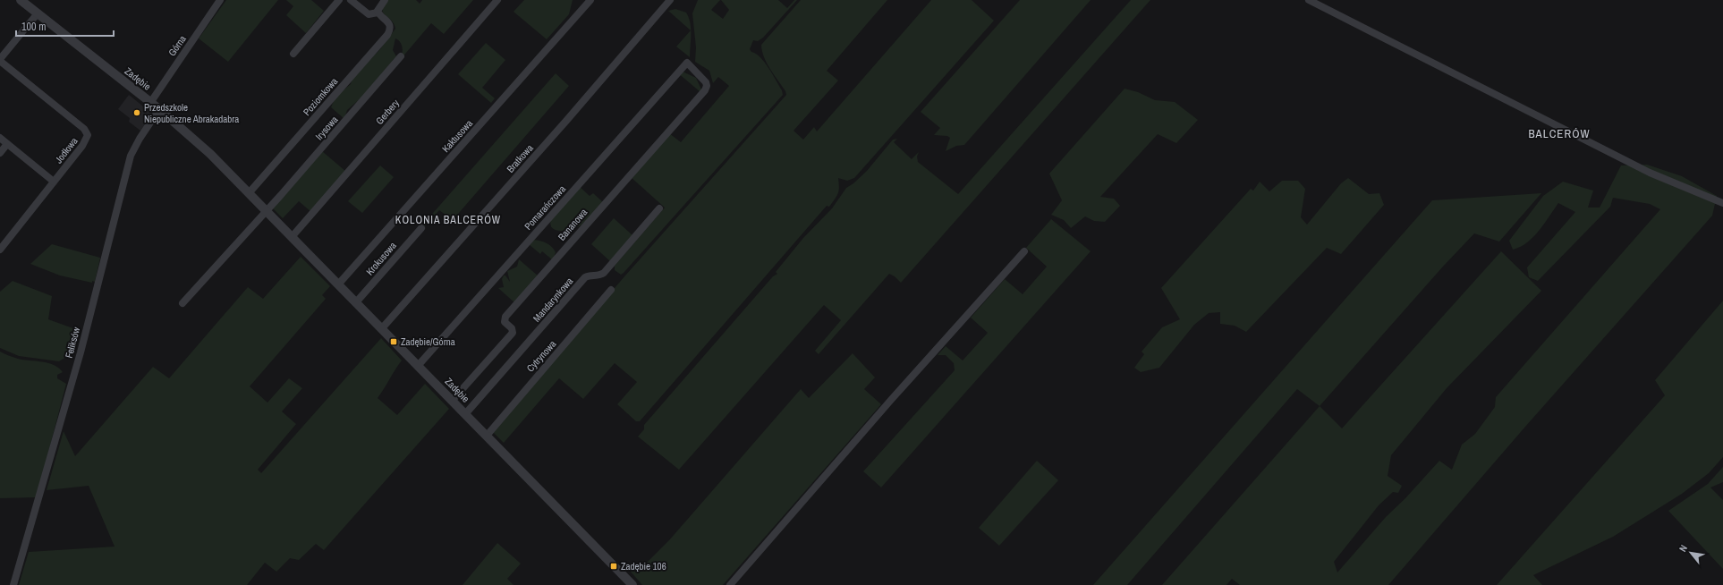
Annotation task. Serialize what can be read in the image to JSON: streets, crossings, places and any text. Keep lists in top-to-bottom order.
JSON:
{
  "streets": {
    "street": [
      "Górna",
      "Zadębie",
      "Poziomkowa",
      "Gerbery",
      "Irysowa",
      "Kaktusowa",
      "Jodłowa",
      "Bratkowa",
      "Pomarańczowa",
      "Bananowa",
      "Krokusowa",
      "Mandarynkowa",
      "Feliksów",
      "Cytrynowa"
    ]
  },
  "crossings": [
    ["Górna", "Zadębie"],
    ["Zadębie", "Poziomkowa"],
    ["Zadębie", "Gerbery"],
    ["Zadębie", "Irysowa"],
    ["Zadębie", "Kaktusowa"],
    ["Zadębie", "Bratkowa"],
    ["Zadębie", "Pomarańczowa"],
    ["Zadębie", "Bananowa"],
    ["Zadębie", "Krokusowa"],
    ["Zadębie", "Mandarynkowa"],
    ["Zadębie", "Feliksów"],
    ["Zadębie", "Cytrynowa"],
    ["Pomarańczowa", "Bananowa"]
  ],
  "districts": ["BALCERÓW", "KOLONIA BALCERÓW"],
  "places": {
    "other": ["Przedszkole Niepubliczne Abrakadabra"],
    "transit": ["Zadębie/Górna", "Zadębie 106"]
  },
  "scale_bar": "100 m",
  "north": "top left"
}
